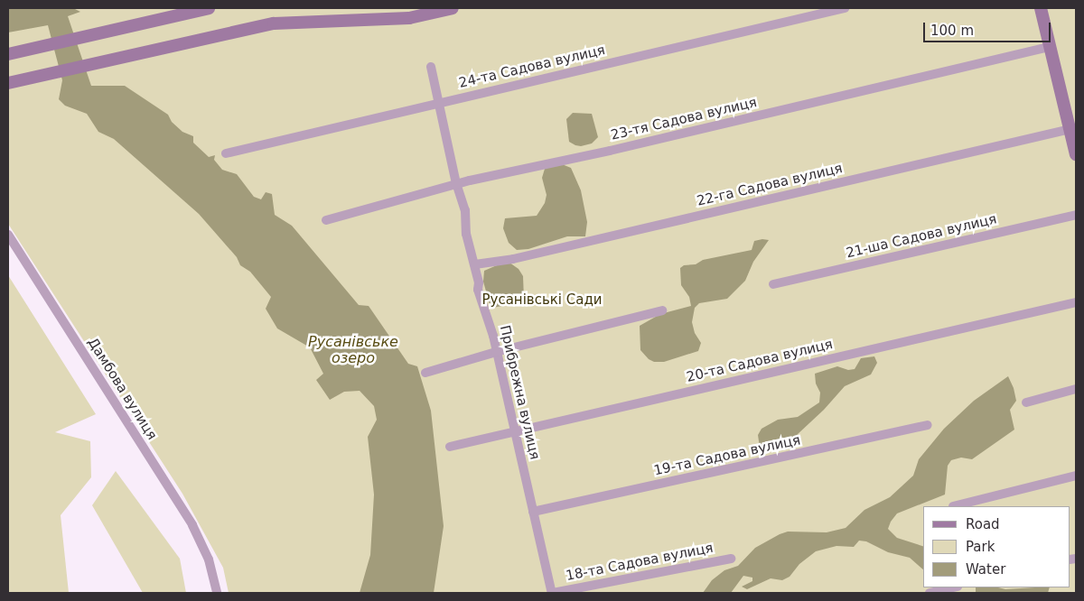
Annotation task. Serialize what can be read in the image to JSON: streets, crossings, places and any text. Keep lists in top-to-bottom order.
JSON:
{
  "streets": {
    "street": [
      "24-та Садова вулиця",
      "23-тя Садова вулиця",
      "22-га Садова вулиця",
      "21-ша Садова вулиця",
      "20-та Садова вулиця",
      "Дамбова вулиця",
      "Прибрежна вулиця",
      "19-та Садова вулиця",
      "18-та Садова вулиця"
    ]
  },
  "crossings": [
    ["24-та Садова вулиця", "Прибрежна вулиця"],
    ["23-тя Садова вулиця", "Прибрежна вулиця"],
    ["22-га Садова вулиця", "Прибрежна вулиця"],
    ["20-та Садова вулиця", "Прибрежна вулиця"],
    ["Прибрежна вулиця", "19-та Садова вулиця"],
    ["Прибрежна вулиця", "18-та Садова вулиця"]
  ],
  "water": ["Русанівське озеро"],
  "parks": ["Русанівські Сади"],
  "legend": ["Road", "Park", "Water"],
  "scale_bar": "100 m"
}
